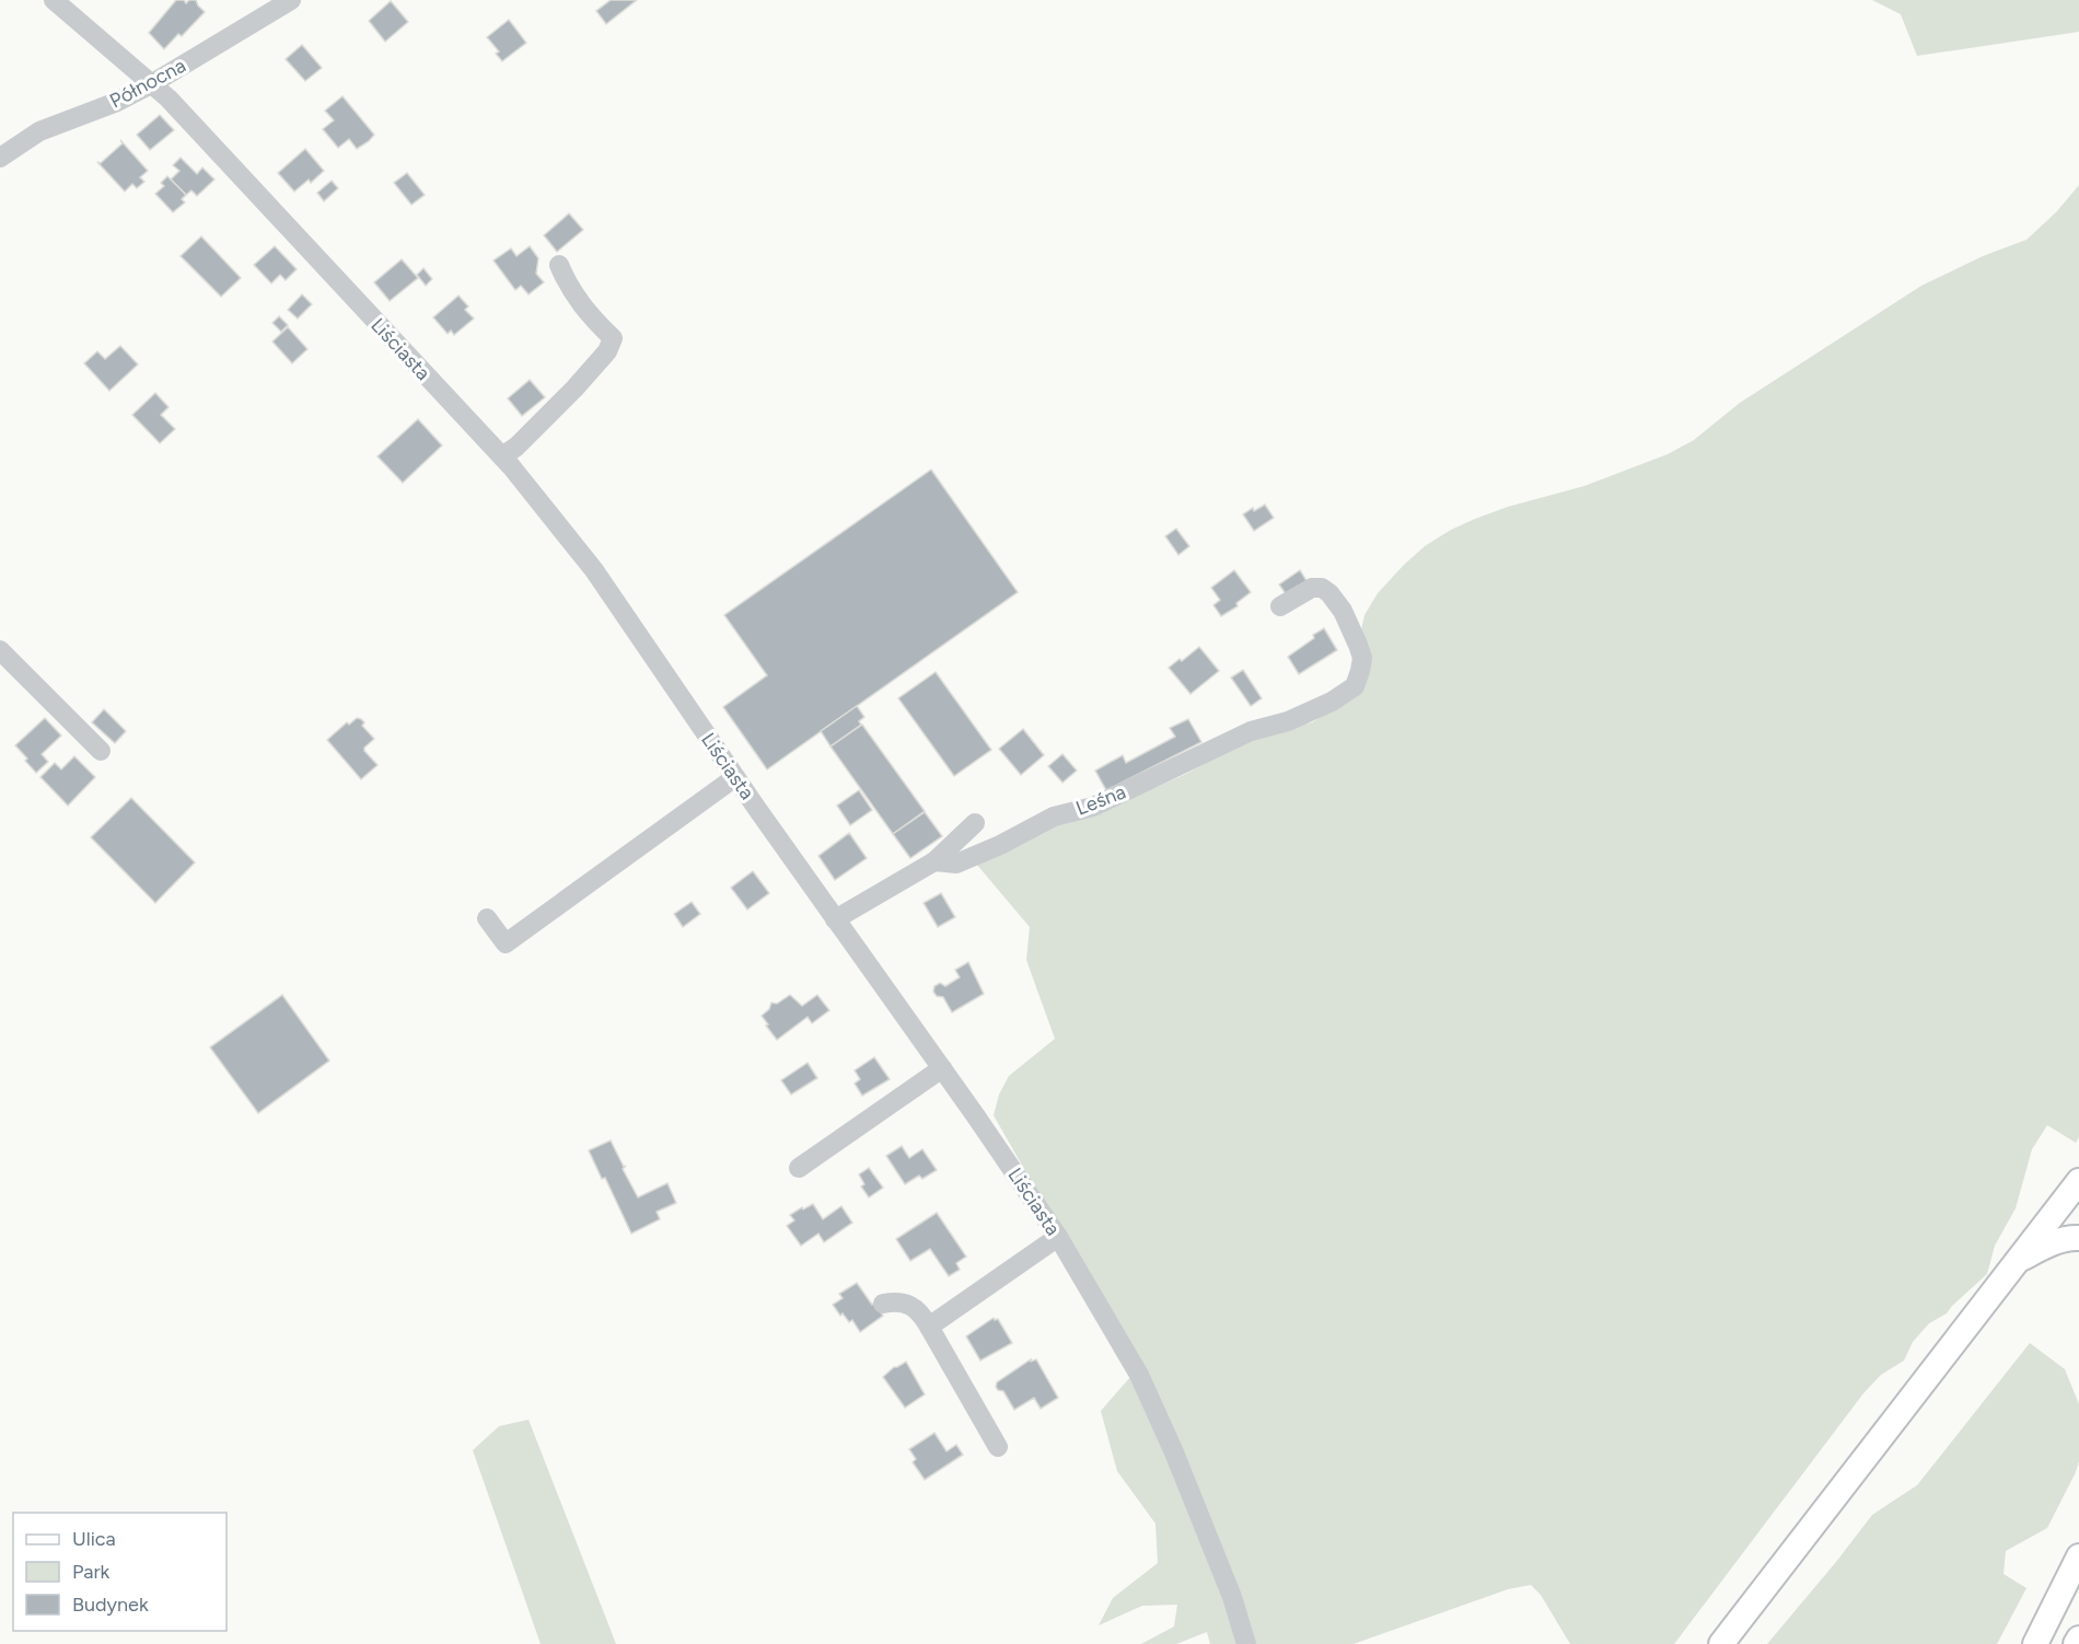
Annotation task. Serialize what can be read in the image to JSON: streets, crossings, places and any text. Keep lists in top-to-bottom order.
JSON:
{
  "streets": {
    "street": ["Północna", "Liściasta", "Leśna"]
  },
  "crossings": [
    ["Północna", "Liściasta"],
    ["Liściasta", "Leśna"]
  ],
  "legend": ["Ulica", "Park", "Budynek"]
}
